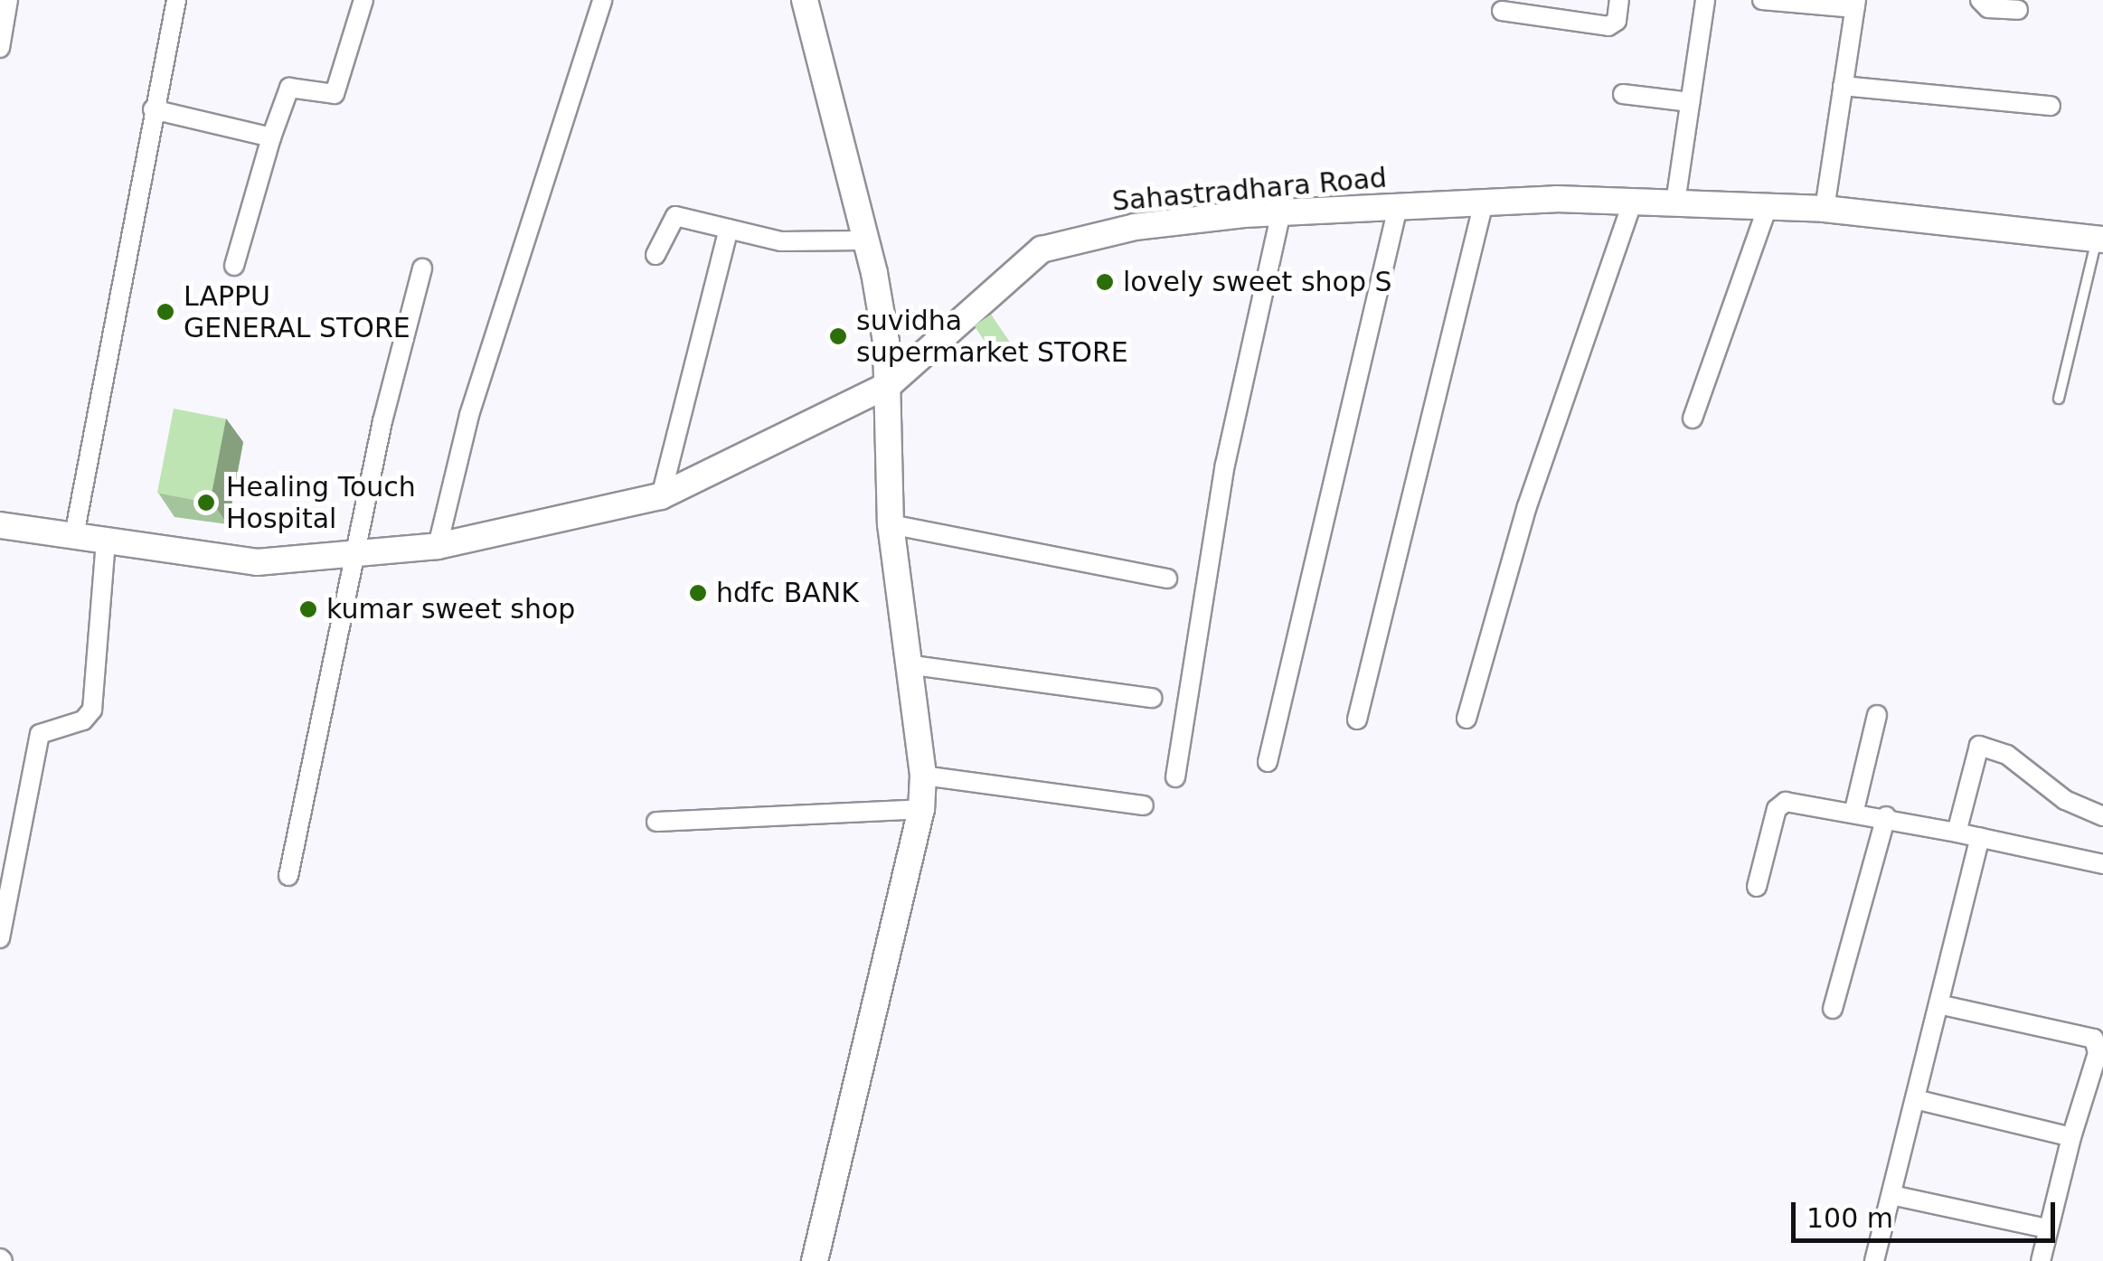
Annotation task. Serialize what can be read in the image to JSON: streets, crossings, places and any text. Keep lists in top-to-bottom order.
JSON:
{
  "streets": {
    "main road": ["Sahastradhara Road"]
  },
  "places": [
    "lovely sweet shop S",
    "LAPPU GENERAL STORE",
    "suvidha supermarket STORE",
    "Healing Touch Hospital",
    "hdfc BANK",
    "kumar sweet shop"
  ],
  "scale_bar": "100 m"
}
